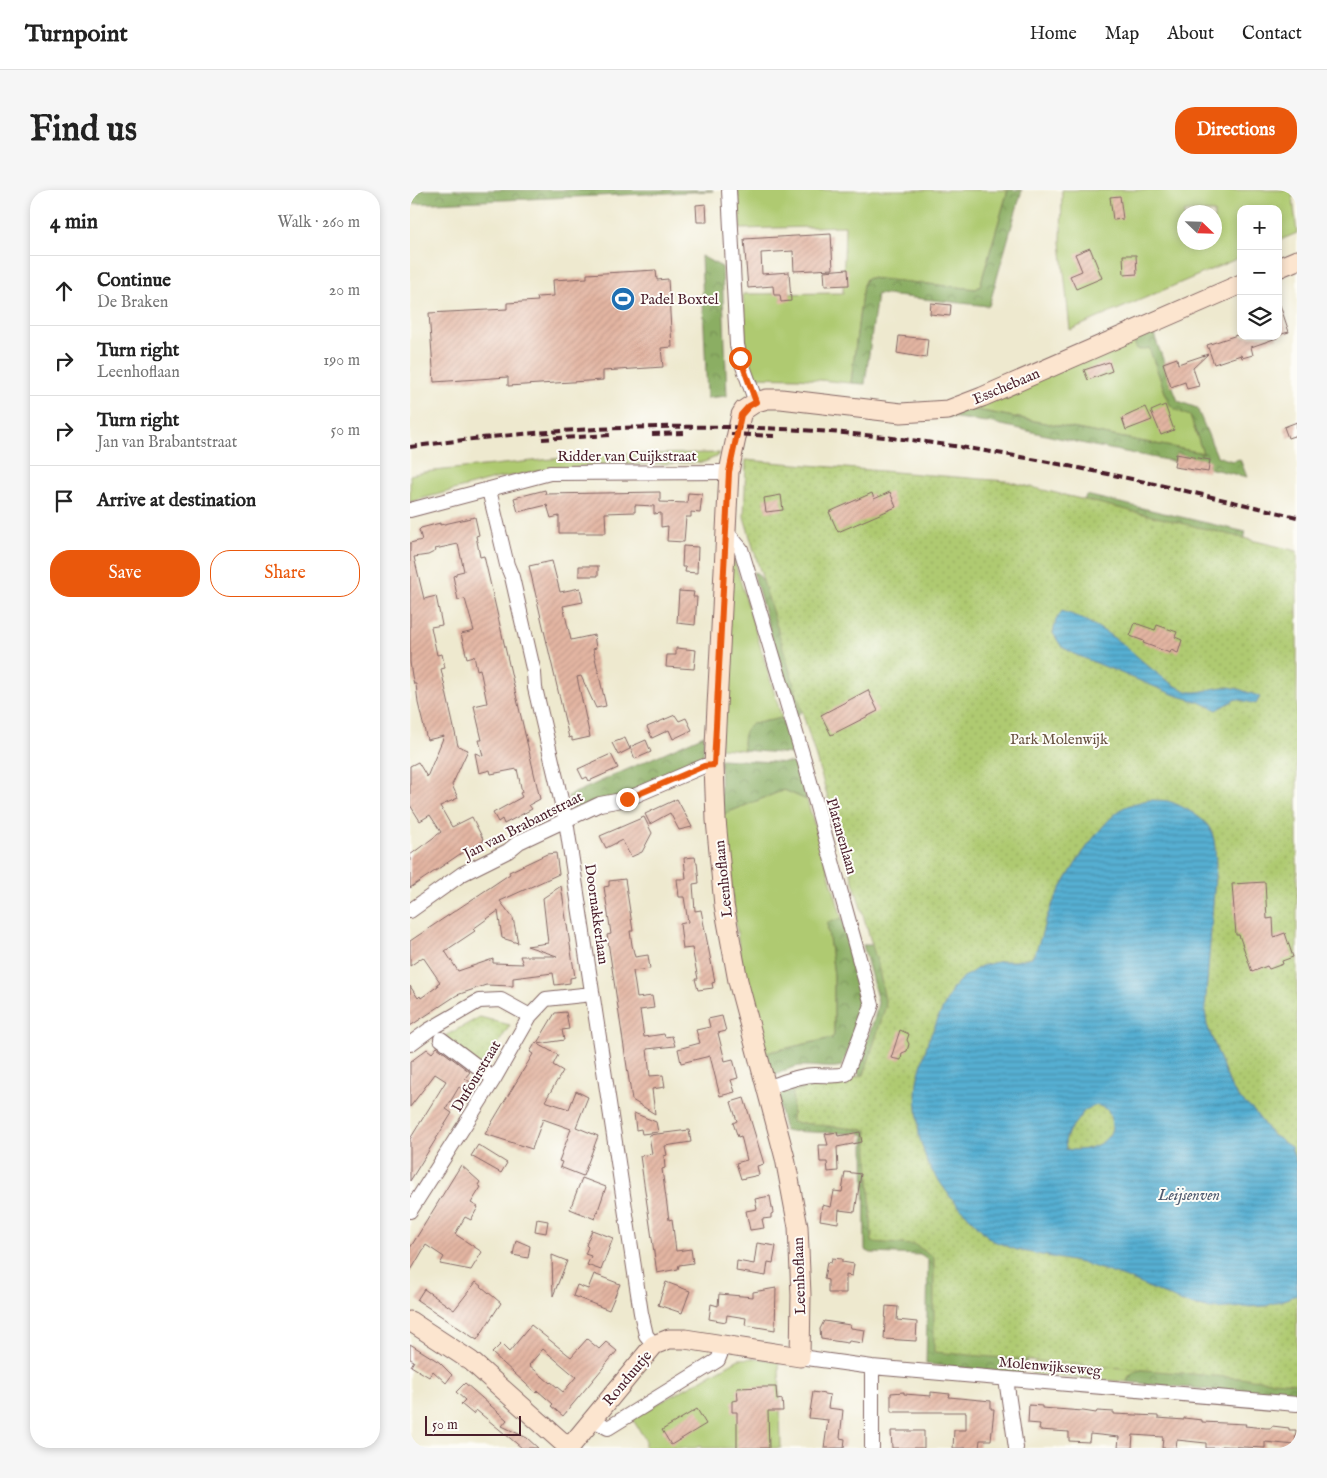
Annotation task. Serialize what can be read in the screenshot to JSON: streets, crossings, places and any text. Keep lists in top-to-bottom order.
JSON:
{
  "streets": {
    "street": [
      "Esschebaan",
      "Ridder van Cuijkstraat",
      "Jan van Brabantstraat",
      "Platanenlaan",
      "Leenhoflaan",
      "Doornakkerlaan",
      "Dufourstraat",
      "Molenwijkseweg",
      "Ronduutje"
    ]
  },
  "crossings": [
    ["Esschebaan", "Leenhoflaan"],
    ["Ridder van Cuijkstraat", "Leenhoflaan"],
    ["Ridder van Cuijkstraat", "Doornakkerlaan"],
    ["Jan van Brabantstraat", "Leenhoflaan"],
    ["Jan van Brabantstraat", "Doornakkerlaan"],
    ["Platanenlaan", "Leenhoflaan"],
    ["Leenhoflaan", "Molenwijkseweg"],
    ["Leenhoflaan", "Ronduutje"],
    ["Doornakkerlaan", "Dufourstraat"],
    ["Doornakkerlaan", "Ronduutje"],
    ["Molenwijkseweg", "Ronduutje"]
  ],
  "water": ["Leijsenven"],
  "parks": ["Park Molenwijk"],
  "places": {
    "sports": ["Padel Boxtel"]
  },
  "scale_bar": "50 m",
  "north": "bottom right",
  "page": {
    "header": "Turnpoint",
    "nav": [
      "Home",
      "Map",
      "About",
      "Contact"
    ],
    "buttons": [
      "Directions",
      ["Save", "Share"]
    ],
    "title": "Find us",
    "heading": ["4 min", "Walk · 260 m"],
    "map_buttons": ["+", "−"],
    "list": [
      ["Continue", "De Braken", "20 m"],
      ["Turn right", "Leenhoflaan", "190 m"],
      ["Turn right", "Jan van Brabantstraat", "50 m"],
      "Arrive at destination"
    ],
    "scale": "50 m"
  }
}
